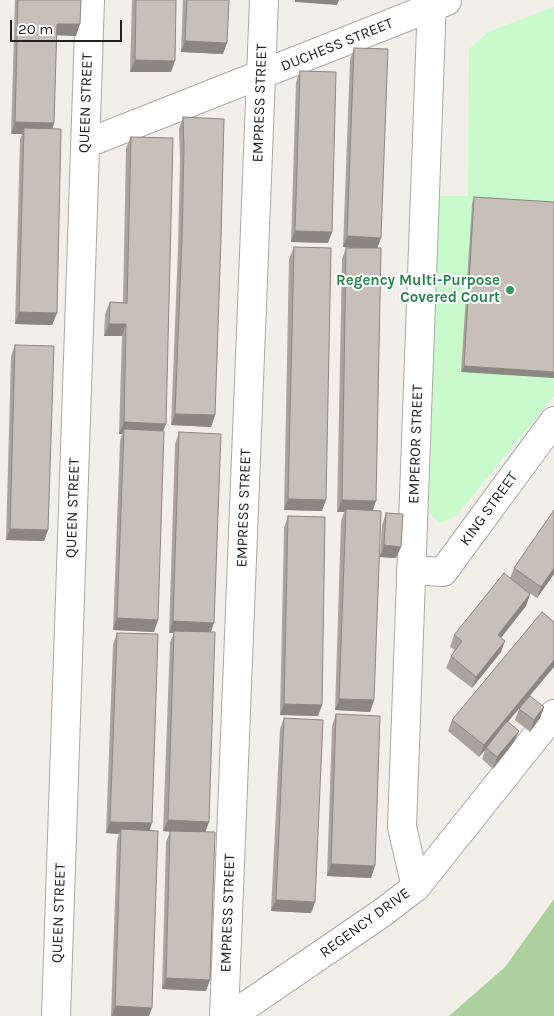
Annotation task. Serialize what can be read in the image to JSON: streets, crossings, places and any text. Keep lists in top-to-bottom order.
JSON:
{
  "streets": {
    "street": [
      "DUCHESS STREET",
      "QUEEN STREET",
      "EMPRESS STREET",
      "EMPEROR STREET",
      "KING STREET",
      "REGENCY DRIVE"
    ]
  },
  "crossings": [
    ["DUCHESS STREET", "QUEEN STREET"],
    ["DUCHESS STREET", "EMPRESS STREET"],
    ["DUCHESS STREET", "EMPEROR STREET"],
    ["EMPEROR STREET", "KING STREET"],
    ["EMPEROR STREET", "REGENCY DRIVE"]
  ],
  "places": ["Regency Multi-Purpose Covered Court"],
  "scale_bar": "20 m"
}
